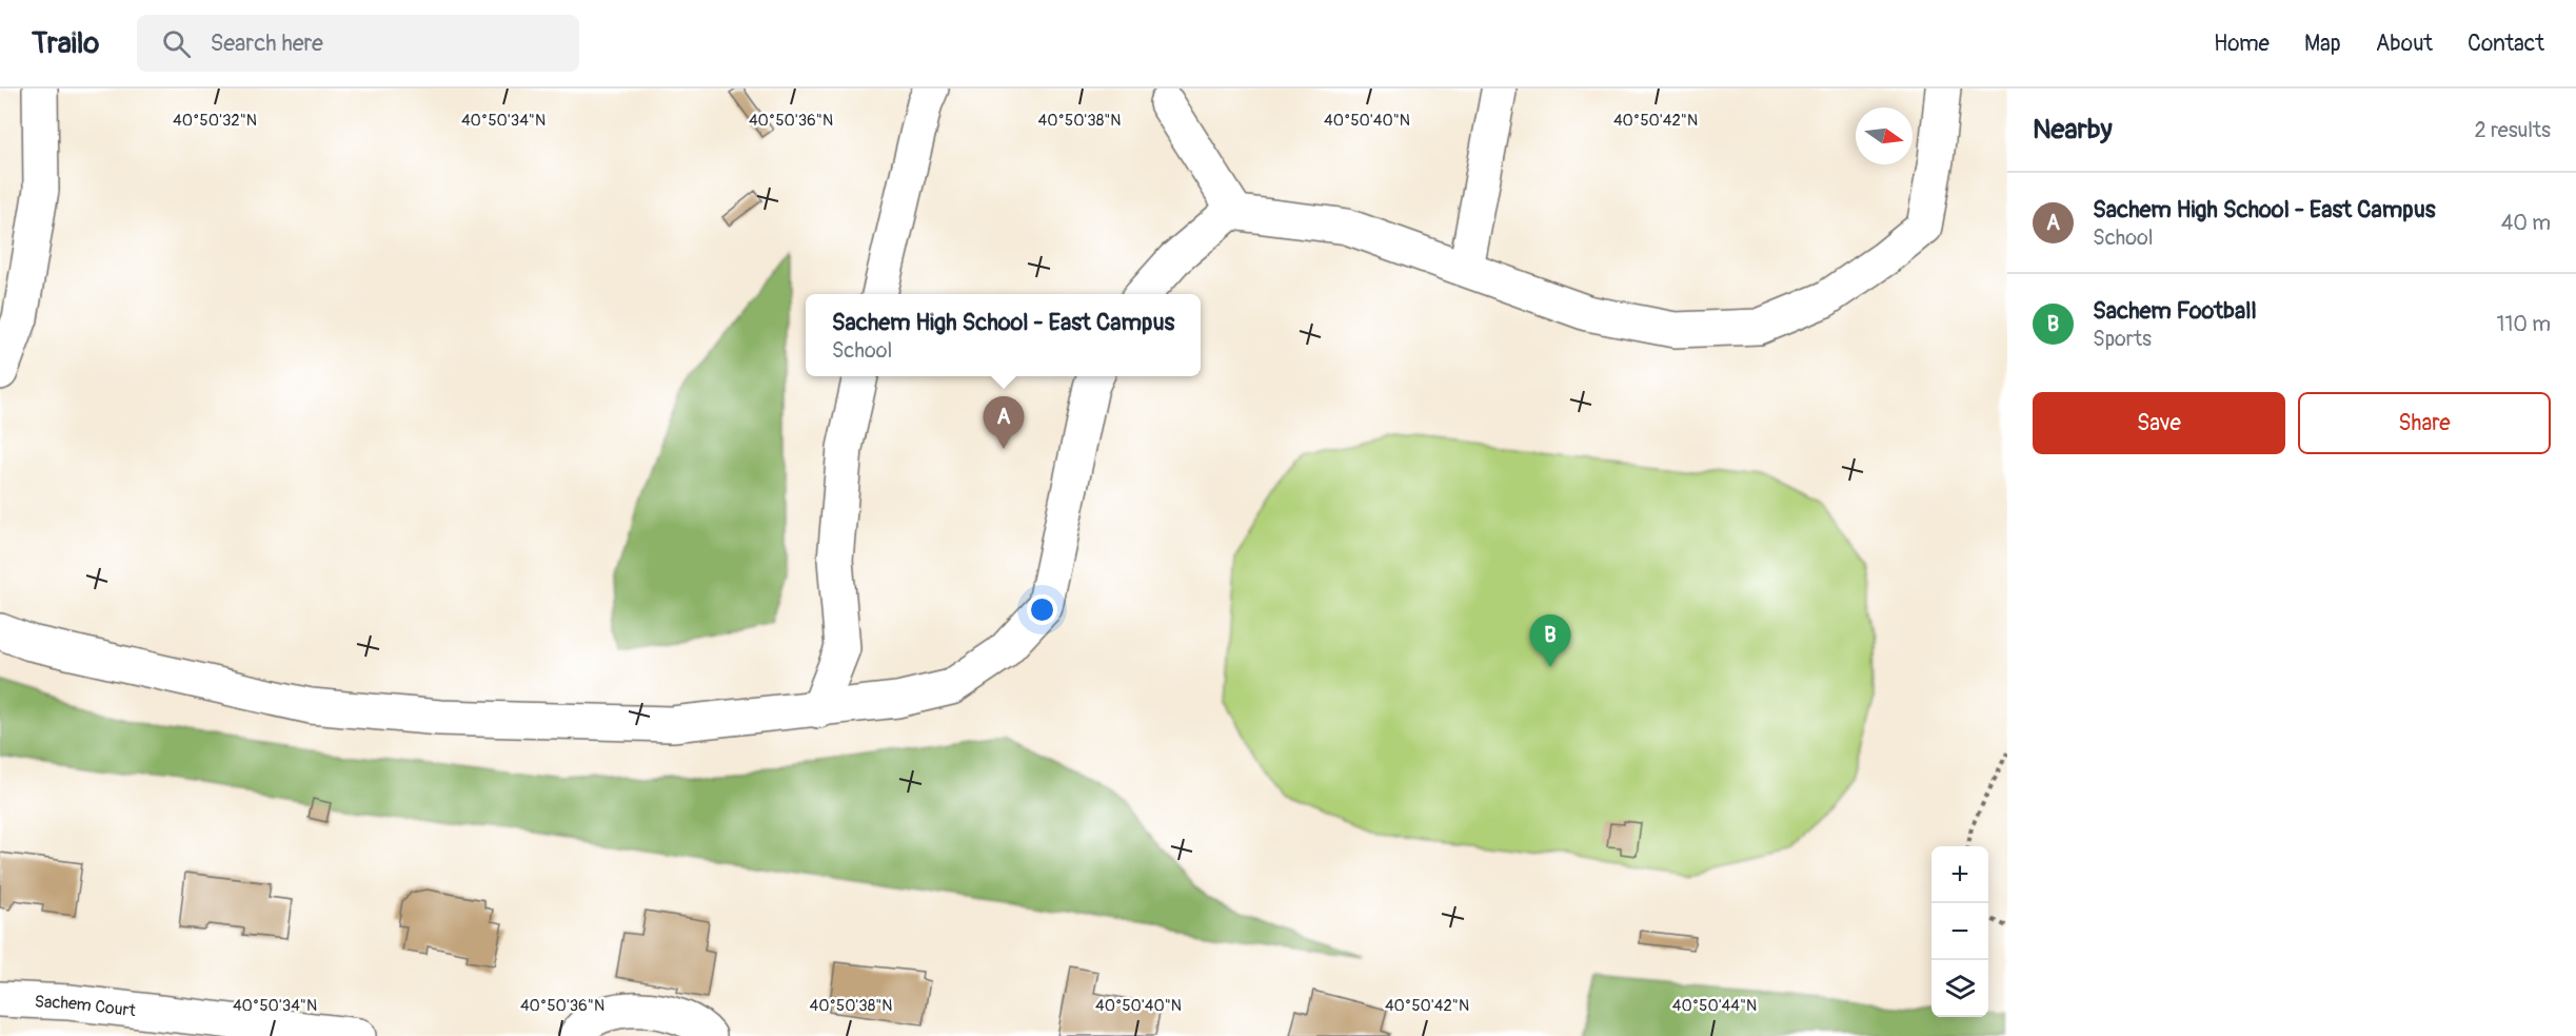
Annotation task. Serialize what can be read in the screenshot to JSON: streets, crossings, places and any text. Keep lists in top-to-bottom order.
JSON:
{
  "streets": {
    "street": ["Sachem Court"]
  },
  "north": "right",
  "page": {
    "header": "Trailo",
    "search": "Search here",
    "nav": [
      "Home",
      "Map",
      "About",
      "Contact"
    ],
    "heading": ["Nearby", "2 results"],
    "list": [
      {
        "mark": "A",
        "name": "Sachem High School - East Campus",
        "note": "School",
        "value": "40 m"
      },
      {
        "mark": "B",
        "name": "Sachem Football",
        "note": "Sports",
        "value": "110 m"
      }
    ],
    "popup": ["Sachem High School - East Campus", "School"],
    "buttons": ["Save", "Share"],
    "pins": ["A", "B"],
    "map_buttons": ["+", "−"]
  },
  "coordinates": [
    "40°50'34\"N",
    "40°50'36\"N",
    "40°50'38\"N",
    "40°50'40\"N",
    "40°50'42\"N",
    "40°50'32\"N",
    "40°50'44\"N"
  ]
}
